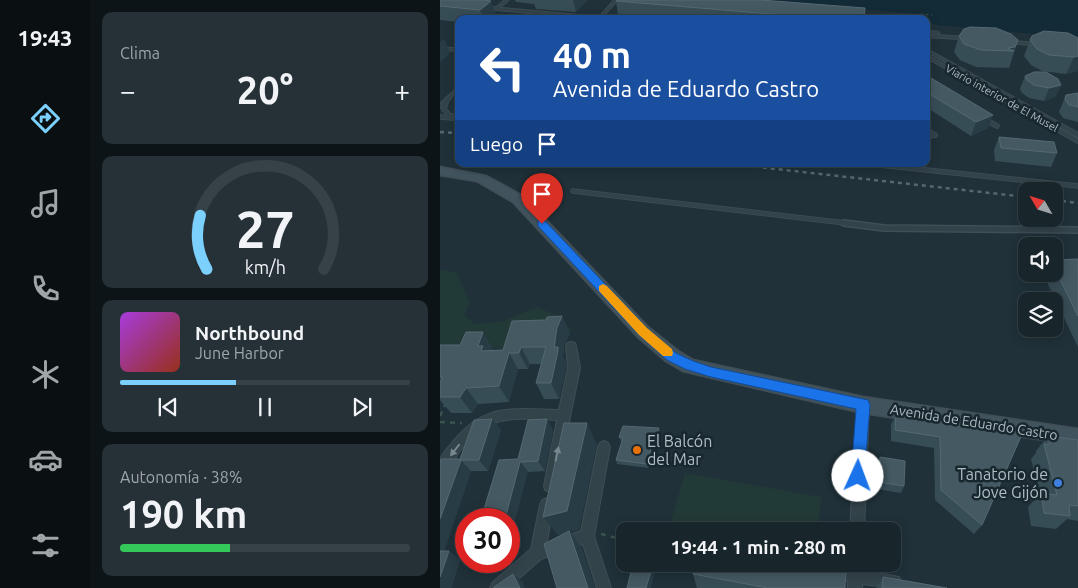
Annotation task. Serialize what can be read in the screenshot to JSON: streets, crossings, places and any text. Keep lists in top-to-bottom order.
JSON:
{
  "streets": {
    "street": ["Avenida de Eduardo Castro"],
    "lane": ["Viario interior de El Musel"]
  },
  "places": ["El Balcón del Mar", "Tanatorio de Jove Gijón"],
  "north": "top left",
  "page": {
    "tabs": "19:43",
    "tile": [
      "Clima",
      ["Autonomía · 38%", "190 km"]
    ],
    "turn": ["40 m", "Avenida de Eduardo Castro"],
    "heat": ["−", "20°", "+"],
    "then": "Luego",
    "song": ["Northbound", "June Harbor"],
    "limit": "30",
    "trip": "19:44 · 1 min · 280 m",
    "gauge": ["27", "km/h"]
  }
}
